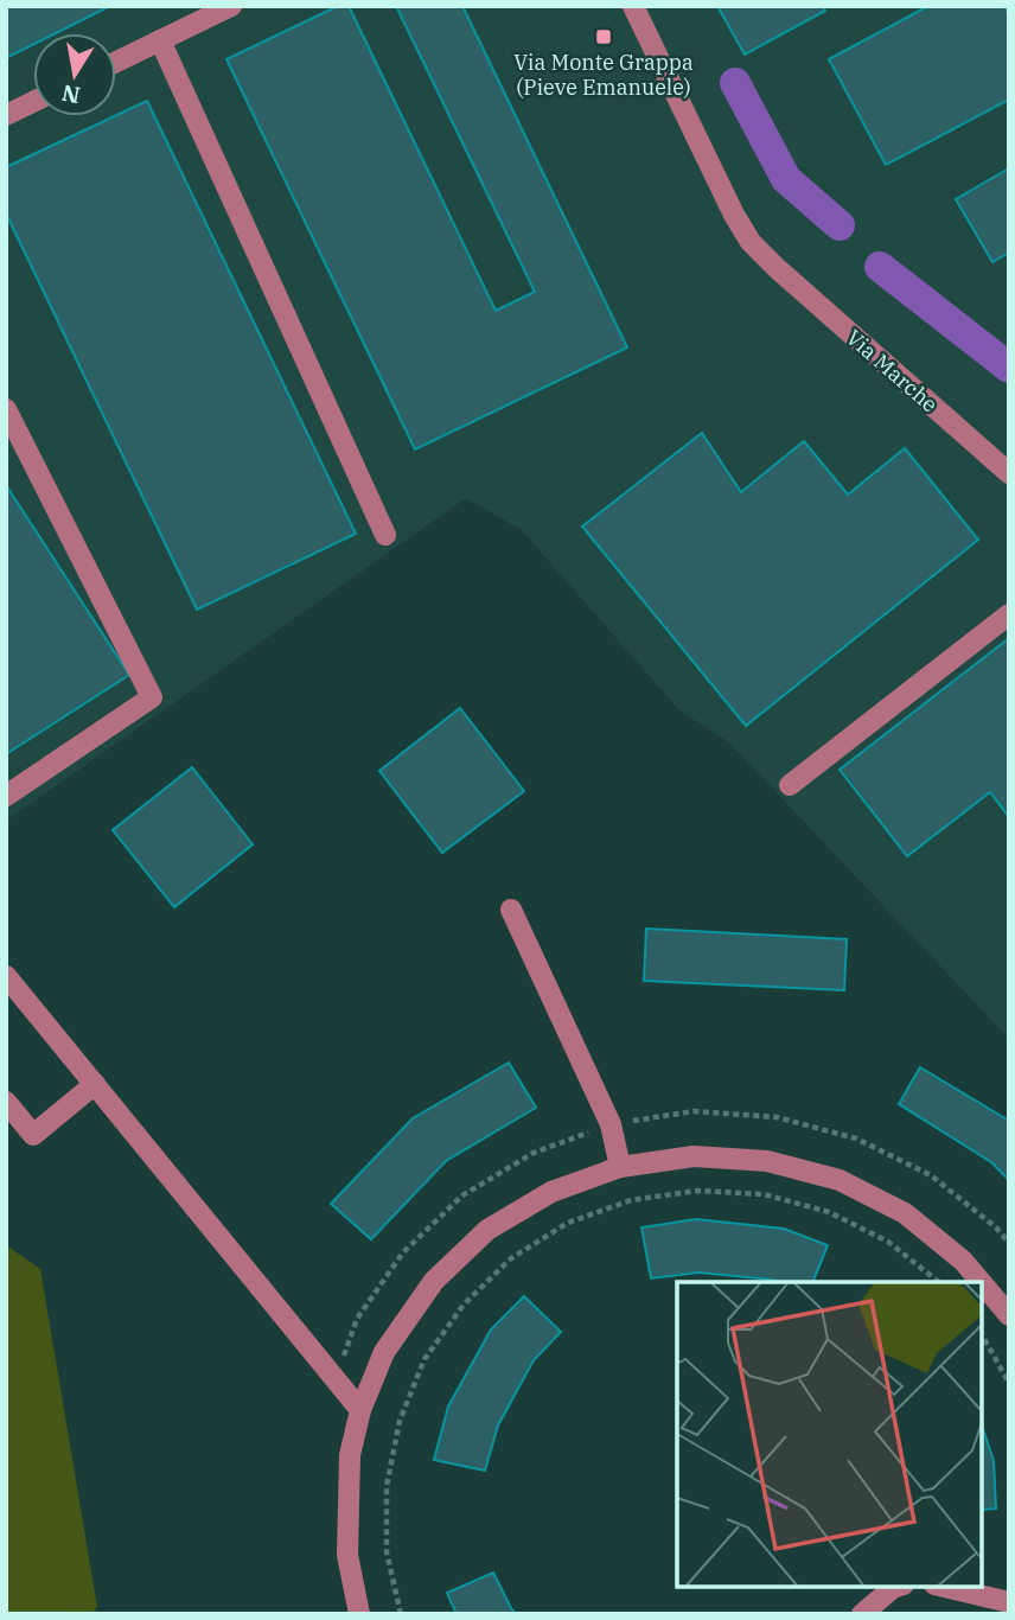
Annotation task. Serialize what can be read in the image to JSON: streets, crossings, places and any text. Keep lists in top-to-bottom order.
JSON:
{
  "streets": {
    "street": ["Via Marche"]
  },
  "places": {
    "transit": ["Via Monte Grappa (Pieve Emanuele)"]
  },
  "north": "bottom"
}
